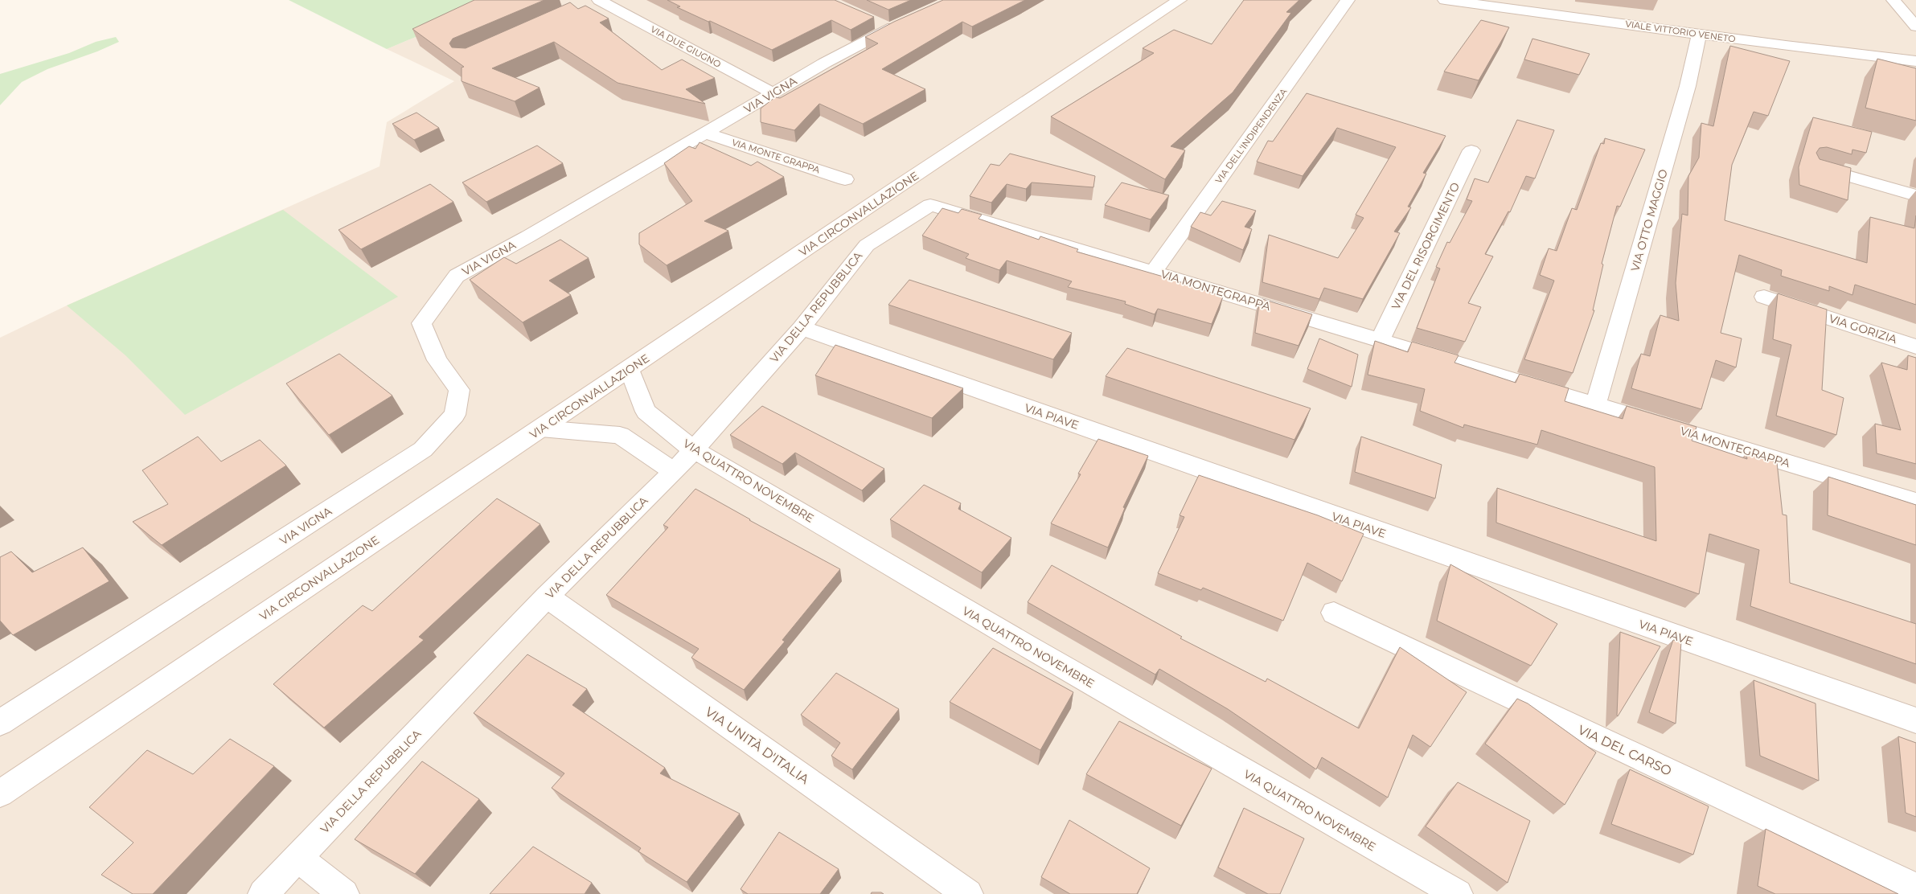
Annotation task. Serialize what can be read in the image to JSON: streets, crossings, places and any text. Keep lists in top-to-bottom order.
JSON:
{
  "streets": {
    "street": [
      "VIALE VITTORIO VENETO",
      "VIA DUE GIUGNO",
      "VIA VIGNA",
      "VIA DELL'INDIPENDENZA",
      "VIA MONTE GRAPPA",
      "VIA CIRCONVALLAZIONE",
      "VIA OTTO MAGGIO",
      "VIA DEL RISORGIMENTO",
      "VIA MONTEGRAPPA",
      "VIA DELLA REPUBBLICA",
      "VIA GORIZIA",
      "VIA PIAVE",
      "VIA QUATTRO NOVEMBRE",
      "VIA UNITÀ D'ITALIA",
      "VIA DEL CARSO"
    ]
  },
  "crossings": [
    ["VIALE VITTORIO VENETO", "VIA OTTO MAGGIO"],
    ["VIA DUE GIUGNO", "VIA VIGNA"],
    ["VIA VIGNA", "VIA MONTE GRAPPA"],
    ["VIA DELL'INDIPENDENZA", "VIA MONTEGRAPPA"],
    ["VIA CIRCONVALLAZIONE", "VIA QUATTRO NOVEMBRE"],
    ["VIA OTTO MAGGIO", "VIA MONTEGRAPPA"],
    ["VIA DEL RISORGIMENTO", "VIA MONTEGRAPPA"],
    ["VIA MONTEGRAPPA", "VIA DELLA REPUBBLICA"],
    ["VIA DELLA REPUBBLICA", "VIA PIAVE"],
    ["VIA DELLA REPUBBLICA", "VIA QUATTRO NOVEMBRE"],
    ["VIA DELLA REPUBBLICA", "VIA UNITÀ D'ITALIA"]
  ]
}
